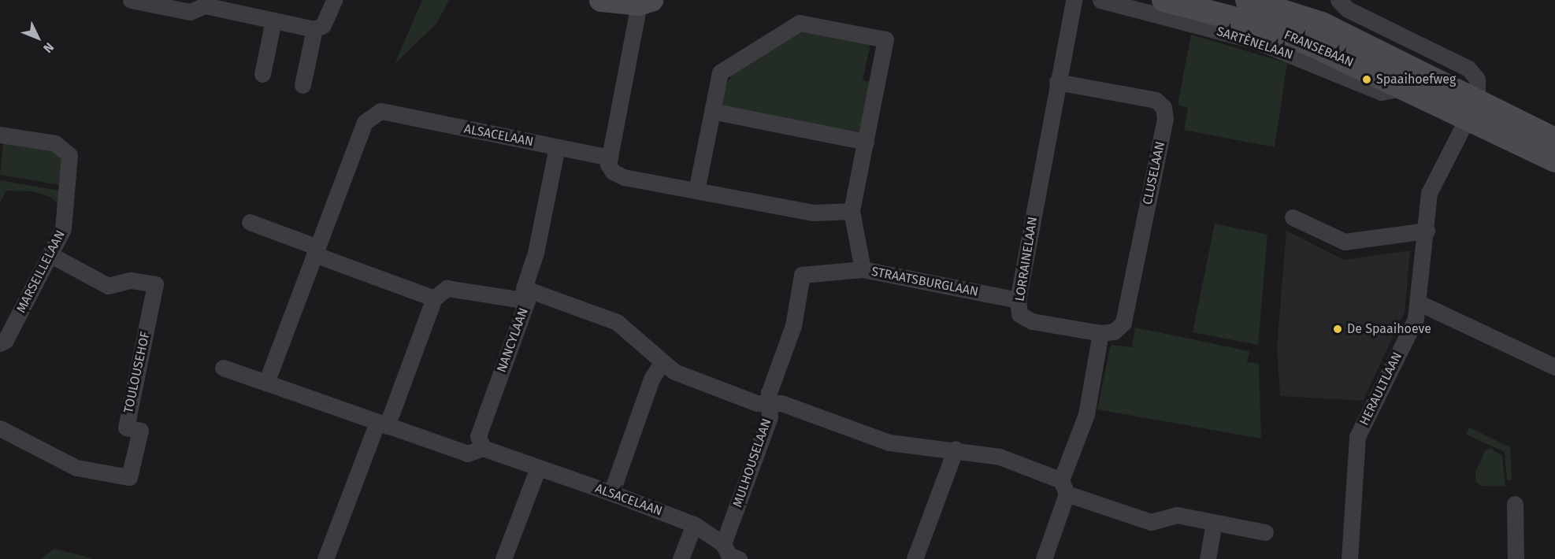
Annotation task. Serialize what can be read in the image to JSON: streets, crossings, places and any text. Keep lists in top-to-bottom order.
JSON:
{
  "streets": {
    "street": [
      "SARTÈNELAAN",
      "FRANSEBAAN",
      "ALSACELAAN",
      "CLUSELAAN",
      "LORRAINELAAN",
      "MARSEILLELAAN",
      "STRAATSBURGLAAN",
      "NANCYLAAN",
      "TOULOUSEHOF",
      "HERAULTLAAN",
      "MULHOUSELAAN"
    ]
  },
  "crossings": [
    ["SARTÈNELAAN", "FRANSEBAAN"],
    ["FRANSEBAAN", "HERAULTLAAN"],
    ["ALSACELAAN", "NANCYLAAN"],
    ["ALSACELAAN", "MULHOUSELAAN"],
    ["CLUSELAAN", "LORRAINELAAN"],
    ["LORRAINELAAN", "STRAATSBURGLAAN"],
    ["MARSEILLELAAN", "TOULOUSEHOF"],
    ["STRAATSBURGLAAN", "MULHOUSELAAN"]
  ],
  "places": ["Spaaihoefweg", "De Spaaihoeve"],
  "north": "bottom right"
}
